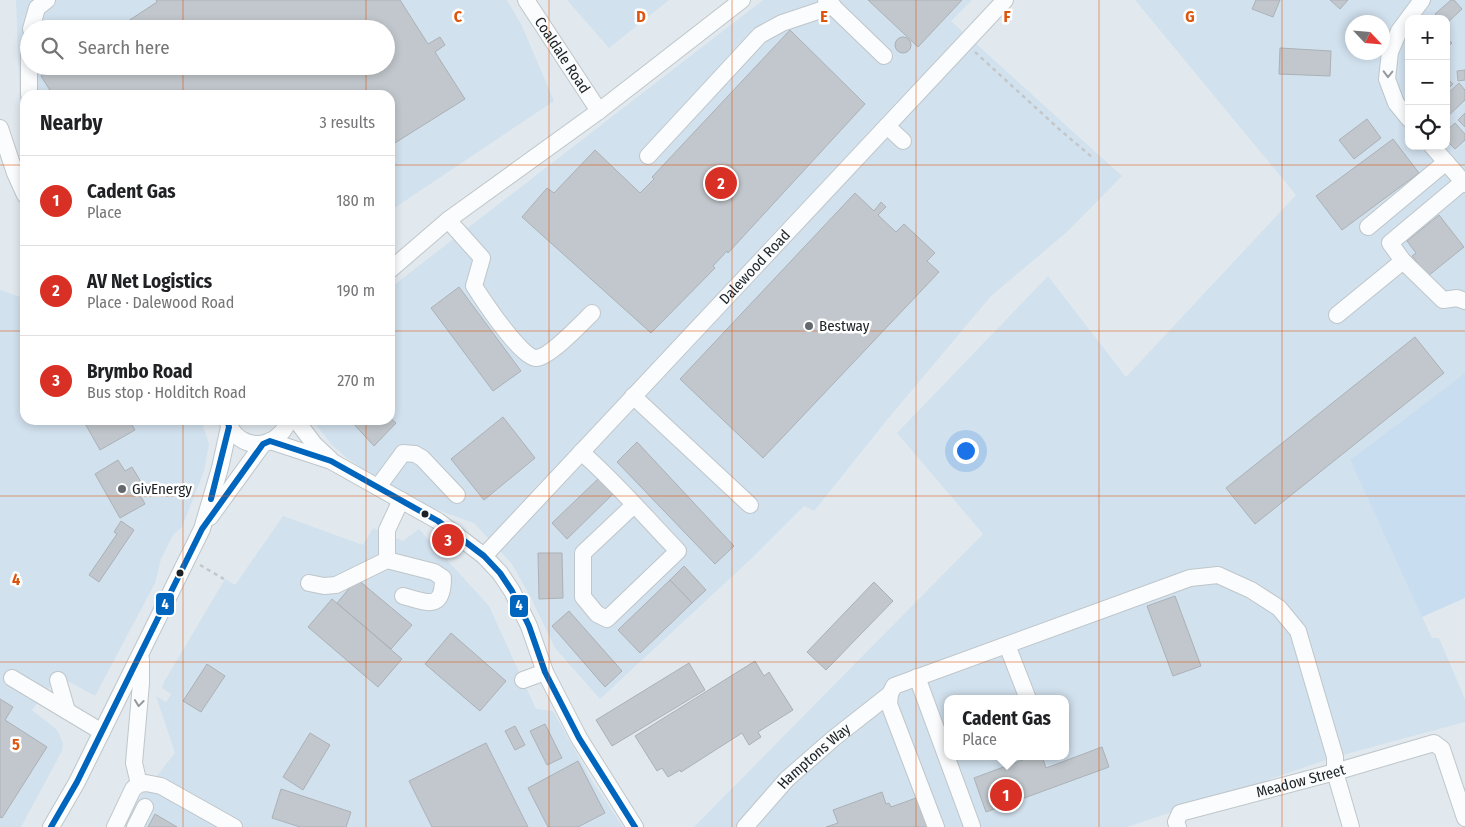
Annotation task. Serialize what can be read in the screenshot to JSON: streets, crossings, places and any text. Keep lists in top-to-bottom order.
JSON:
{
  "streets": {
    "street": [
      "Coaldale Road",
      "Dalewood Road",
      "Hamptons Way",
      "Meadow Street"
    ]
  },
  "crossings": [
    ["Hamptons Way", "Meadow Street"]
  ],
  "places": ["Bestway", "GivEnergy"],
  "lines": ["transit line 4"],
  "north": "bottom right",
  "page": {
    "map_buttons": ["+", "−"],
    "search": "Search here",
    "heading": ["Nearby", "3 results"],
    "list": [
      {
        "mark": "1",
        "name": "Cadent Gas",
        "note": "Place",
        "value": "180 m"
      },
      {
        "mark": "2",
        "name": "AV Net Logistics",
        "note": "Place · Dalewood Road",
        "value": "190 m"
      },
      {
        "mark": "3",
        "name": "Brymbo Road",
        "note": "Bus stop · Holditch Road",
        "value": "270 m"
      }
    ],
    "pins": ["2", "3", "1"],
    "popup": ["Cadent Gas", "Place"]
  },
  "grid": {
    "columns": [
      "C",
      "D",
      "E",
      "F",
      "G"
    ],
    "rows": ["4", "5"]
  }
}
